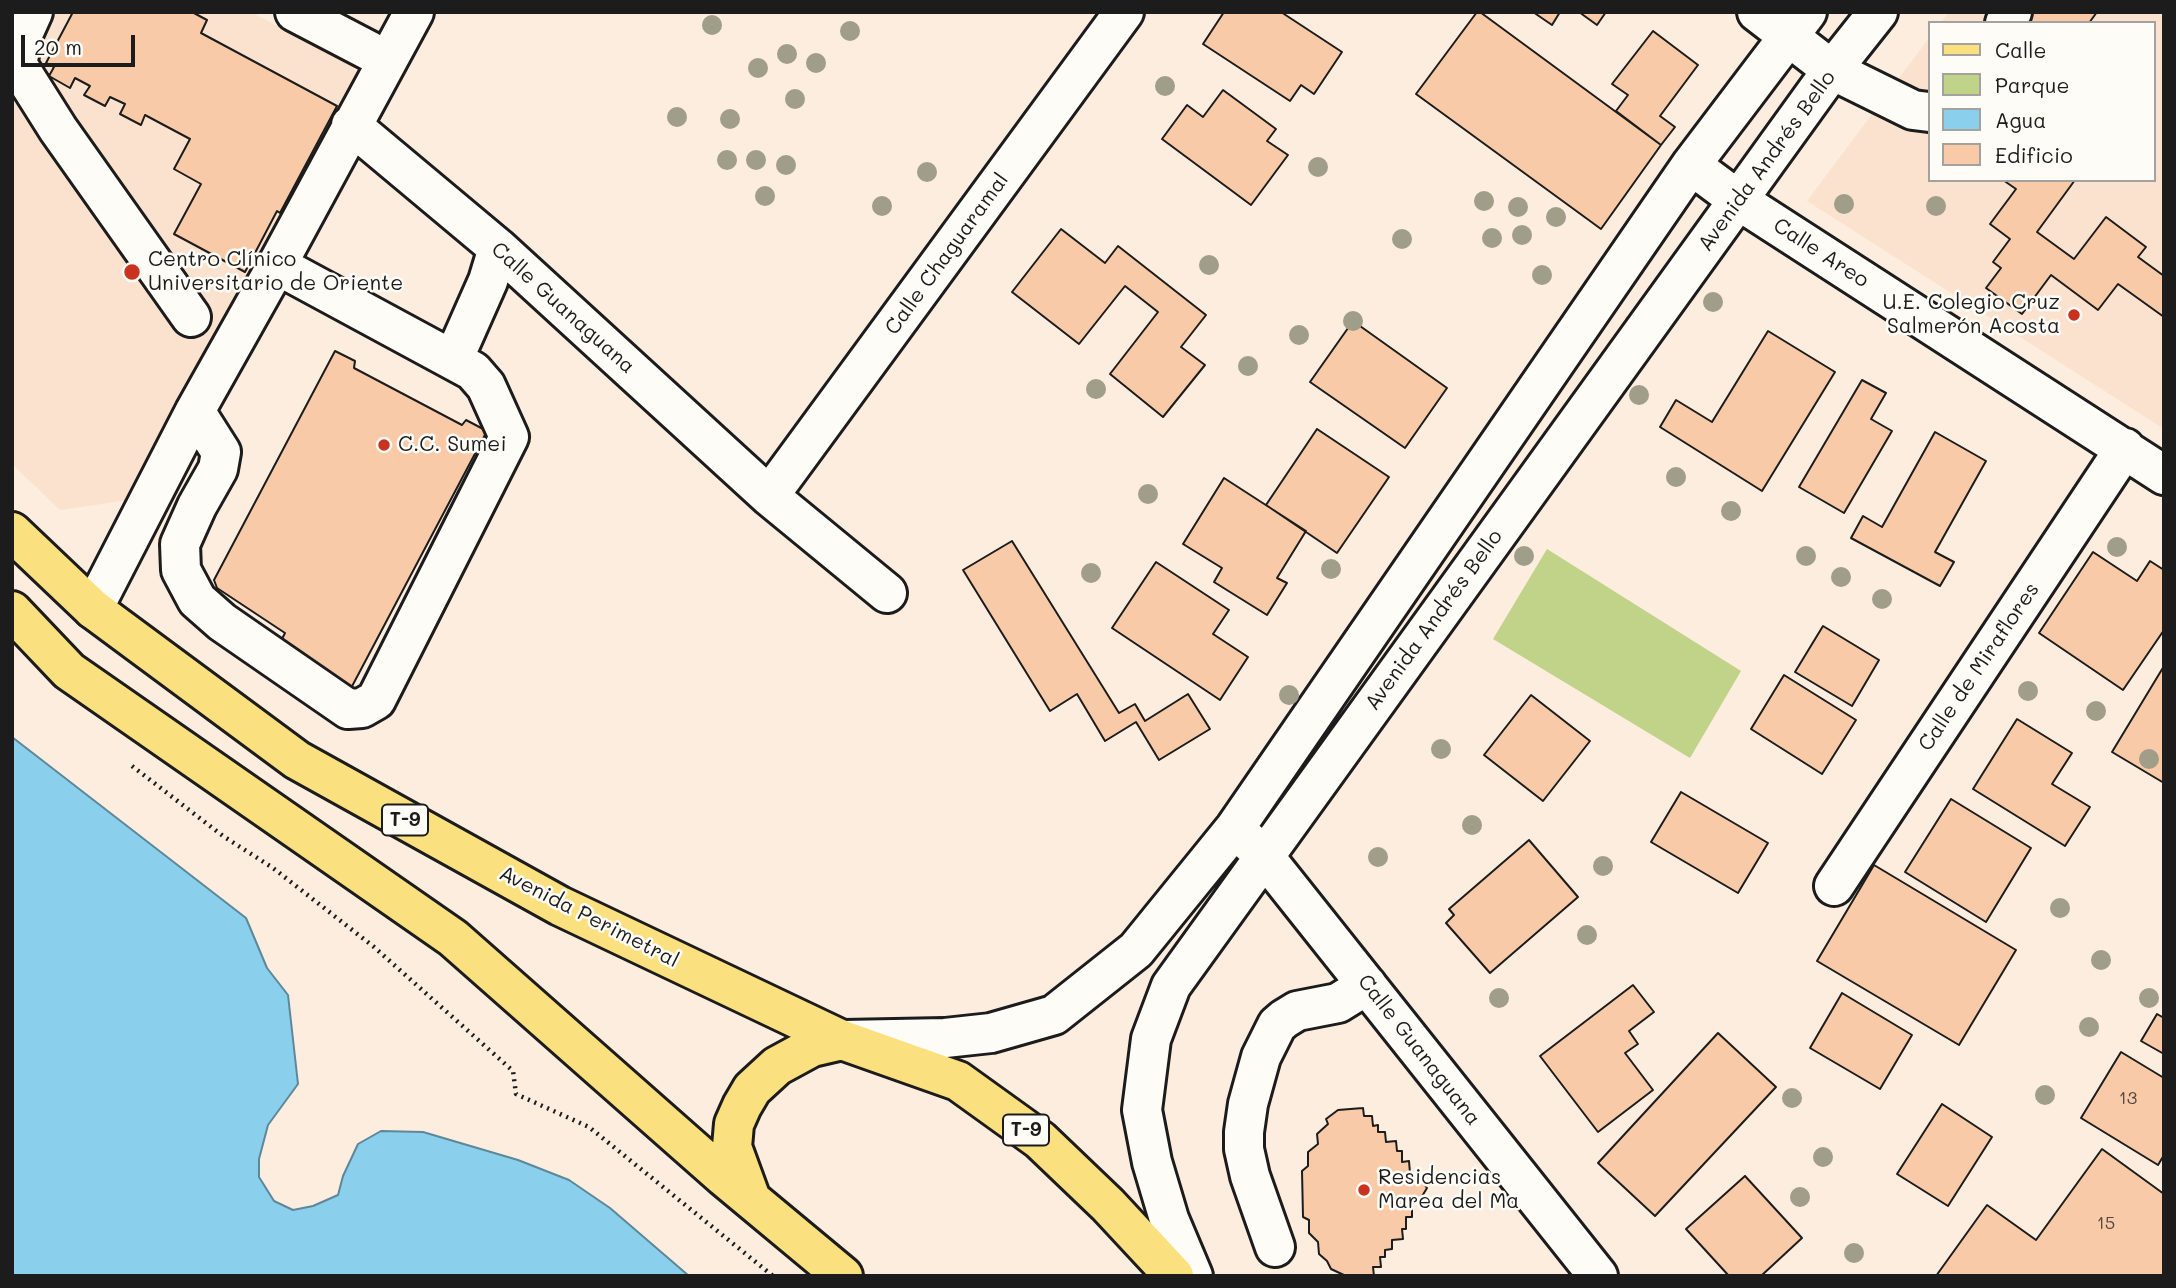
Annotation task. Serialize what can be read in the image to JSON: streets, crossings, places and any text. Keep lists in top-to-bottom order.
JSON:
{
  "streets": {
    "main road": ["T-9", "Avenida Perimetral"],
    "street": [
      "Avenida Andrés Bello",
      "Calle Areo",
      "Calle Chaguaramal",
      "Calle Guanaguana",
      "Calle de Miraflores"
    ]
  },
  "crossings": [
    ["Avenida Andrés Bello", "Calle Areo"],
    ["Avenida Andrés Bello", "Calle Guanaguana"],
    ["Avenida Andrés Bello", "Avenida Perimetral"],
    ["Calle Areo", "Calle de Miraflores"],
    ["Calle Chaguaramal", "Calle Guanaguana"]
  ],
  "places": [
    "Centro Clínico Universitario de Oriente",
    "U.E. Colegio Cruz Salmerón Acosta",
    "C.C. Sumei",
    "Residencias Marea del Ma"
  ],
  "house_numbers": ["13", "15"],
  "legend": [
    "Calle",
    "Parque",
    "Agua",
    "Edificio"
  ],
  "scale_bar": "20 m"
}
